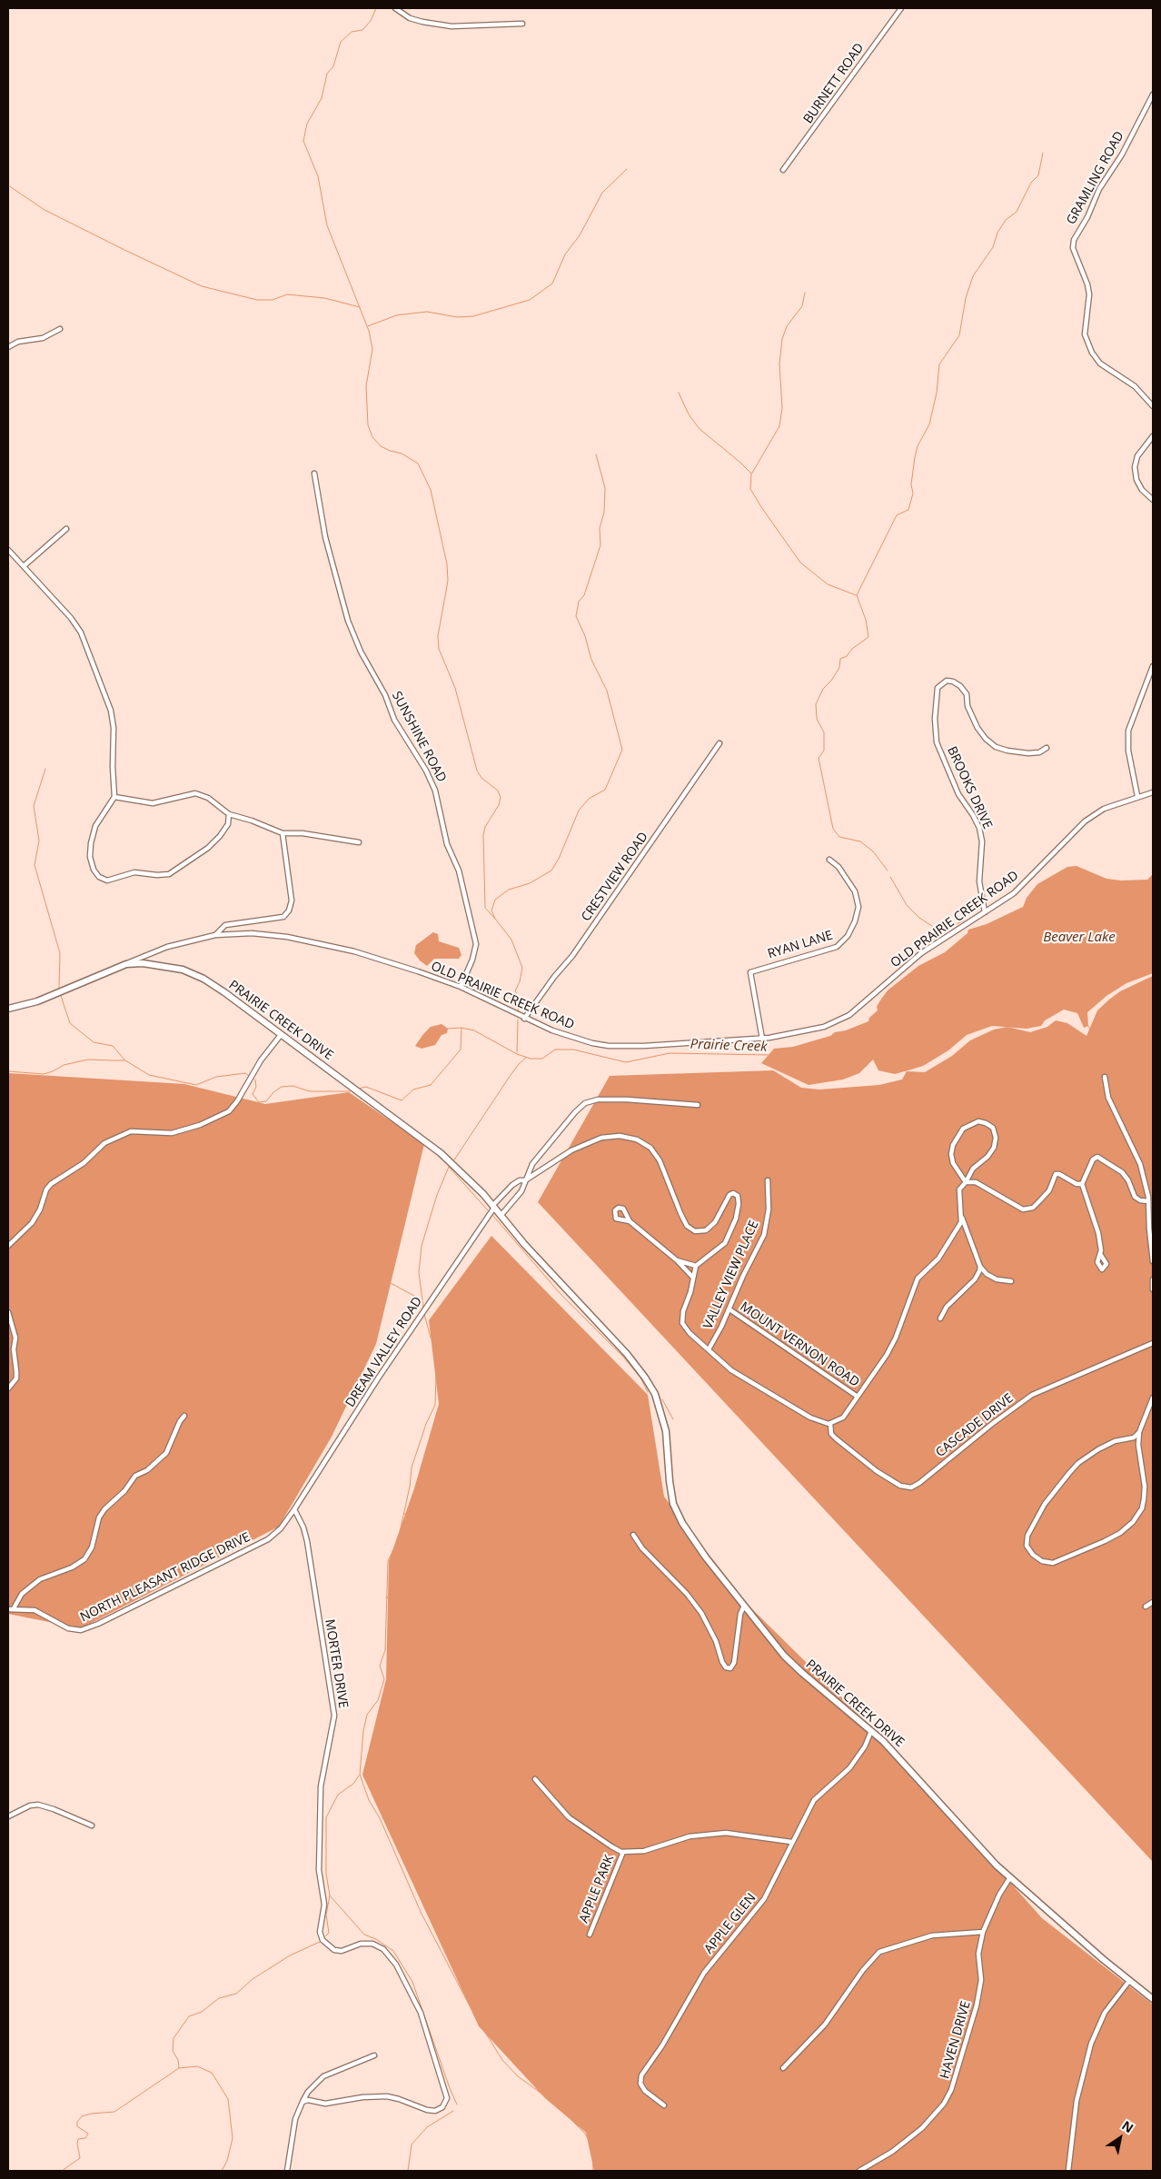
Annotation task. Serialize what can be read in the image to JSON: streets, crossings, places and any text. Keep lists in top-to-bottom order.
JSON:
{
  "streets": {
    "main road": ["PRAIRIE CREEK DRIVE"],
    "street": [
      "BURNETT ROAD",
      "GRAMLING ROAD",
      "SUNSHINE ROAD",
      "BROOKS DRIVE",
      "CRESTVIEW ROAD",
      "OLD PRAIRIE CREEK ROAD",
      "RYAN LANE",
      "VALLEY VIEW PLACE",
      "MOUNT VERNON ROAD",
      "DREAM VALLEY ROAD",
      "CASCADE DRIVE",
      "NORTH PLEASANT RIDGE DRIVE",
      "MORTER DRIVE",
      "APPLE PARK",
      "APPLE GLEN",
      "HAVEN DRIVE"
    ]
  },
  "crossings": [
    ["SUNSHINE ROAD", "OLD PRAIRIE CREEK ROAD"],
    ["BROOKS DRIVE", "OLD PRAIRIE CREEK ROAD"],
    ["CRESTVIEW ROAD", "OLD PRAIRIE CREEK ROAD"],
    ["OLD PRAIRIE CREEK ROAD", "RYAN LANE"],
    ["OLD PRAIRIE CREEK ROAD", "PRAIRIE CREEK DRIVE"],
    ["PRAIRIE CREEK DRIVE", "DREAM VALLEY ROAD"],
    ["PRAIRIE CREEK DRIVE", "APPLE GLEN"],
    ["PRAIRIE CREEK DRIVE", "HAVEN DRIVE"],
    ["VALLEY VIEW PLACE", "MOUNT VERNON ROAD"],
    ["DREAM VALLEY ROAD", "NORTH PLEASANT RIDGE DRIVE"],
    ["DREAM VALLEY ROAD", "MORTER DRIVE"],
    ["NORTH PLEASANT RIDGE DRIVE", "MORTER DRIVE"]
  ],
  "water": ["Beaver Lake", "Prairie Creek"],
  "north": "top right"
}
